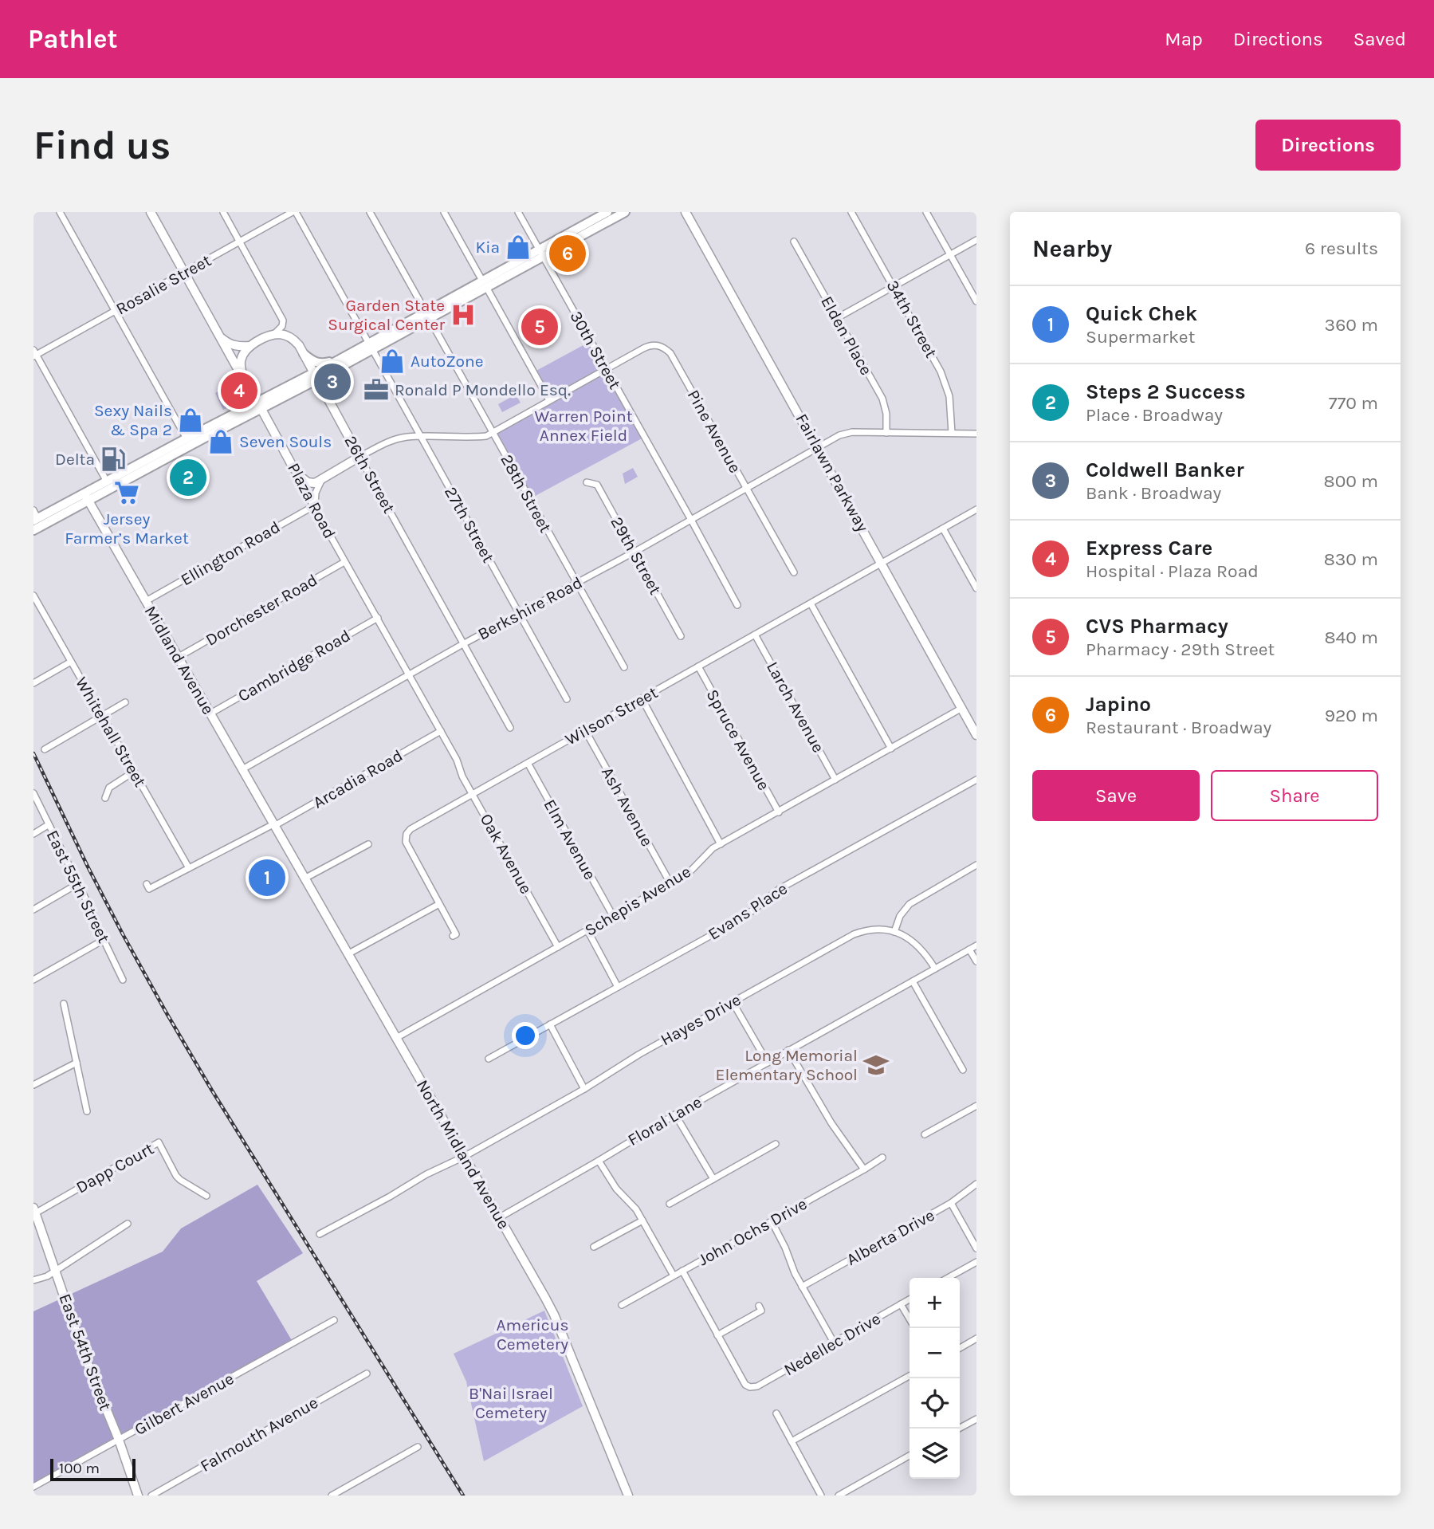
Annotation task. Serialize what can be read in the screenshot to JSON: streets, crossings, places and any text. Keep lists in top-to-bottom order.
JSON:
{
  "streets": {
    "street": [
      "Rosalie Street",
      "34th Street",
      "Elden Place",
      "30th Street",
      "Pine Avenue",
      "Fairlawn Parkway",
      "26th Street",
      "28th Street",
      "Plaza Road",
      "27th Street",
      "Ellington Road",
      "29th Street",
      "Berkshire Road",
      "Dorchester Road",
      "Midland Avenue",
      "Cambridge Road",
      "Larch Avenue",
      "Wilson Street",
      "Whitehall Street",
      "Spruce Avenue",
      "Arcadia Road",
      "Ash Avenue",
      "Elm Avenue",
      "Oak Avenue",
      "East 55th Street",
      "Schepis Avenue",
      "Evans Place",
      "Hayes Drive",
      "Floral Lane",
      "North Midland Avenue",
      "Dapp Court",
      "John Ochs Drive",
      "Alberta Drive",
      "Nedellec Drive",
      "East 54th Street",
      "Gilbert Avenue",
      "Falmouth Avenue"
    ]
  },
  "crossings": [
    ["Rosalie Street", "Plaza Road"],
    ["Rosalie Street", "27th Street"],
    ["34th Street", "Berkshire Road"],
    ["Elden Place", "Berkshire Road"],
    ["30th Street", "Pine Avenue"],
    ["30th Street", "Berkshire Road"],
    ["Pine Avenue", "Berkshire Road"],
    ["Fairlawn Parkway", "Berkshire Road"],
    ["Fairlawn Parkway", "Wilson Street"],
    ["Fairlawn Parkway", "Schepis Avenue"],
    ["26th Street", "Plaza Road"],
    ["26th Street", "Berkshire Road"],
    ["28th Street", "Berkshire Road"],
    ["Plaza Road", "Ellington Road"],
    ["Plaza Road", "Berkshire Road"],
    ["Plaza Road", "Dorchester Road"],
    ["Plaza Road", "Cambridge Road"],
    ["Plaza Road", "Arcadia Road"],
    ["Plaza Road", "Oak Avenue"],
    ["27th Street", "Berkshire Road"],
    ["Ellington Road", "Midland Avenue"],
    ["29th Street", "Berkshire Road"],
    ["Berkshire Road", "Midland Avenue"],
    ["Dorchester Road", "Midland Avenue"],
    ["Midland Avenue", "Cambridge Road"],
    ["Midland Avenue", "Arcadia Road"],
    ["Midland Avenue", "North Midland Avenue"],
    ["Larch Avenue", "Wilson Street"],
    ["Larch Avenue", "Schepis Avenue"],
    ["Wilson Street", "Spruce Avenue"],
    ["Wilson Street", "Ash Avenue"],
    ["Wilson Street", "Elm Avenue"],
    ["Wilson Street", "Oak Avenue"],
    ["Whitehall Street", "Arcadia Road"],
    ["Spruce Avenue", "Schepis Avenue"],
    ["Arcadia Road", "North Midland Avenue"],
    ["Ash Avenue", "Schepis Avenue"],
    ["Elm Avenue", "Schepis Avenue"],
    ["Oak Avenue", "Schepis Avenue"],
    ["Schepis Avenue", "North Midland Avenue"],
    ["Hayes Drive", "Floral Lane"],
    ["Hayes Drive", "North Midland Avenue"],
    ["Floral Lane", "North Midland Avenue"],
    ["Dapp Court", "East 54th Street"],
    ["East 54th Street", "Gilbert Avenue"]
  ],
  "parks": ["Warren Point Annex Field", "Americus Cemetery", "B'Nai Israel Cemetery"],
  "places": {
    "shop": [
      "Kia",
      "AutoZone",
      "Sexy Nails & Spa 2",
      "Seven Souls"
    ],
    "hospital": ["Garden State Surgical Center"],
    "office": ["Ronald P Mondello Esq."],
    "fuel station": ["Delta"],
    "supermarket": ["Jersey Farmer’s Market"],
    "school or university": ["Long Memorial Elementary School"]
  },
  "scale_bar": "100 m",
  "page": {
    "header": "Pathlet",
    "nav": ["Map", "Directions", "Saved"],
    "buttons": [
      "Directions",
      ["Save", "Share"]
    ],
    "title": "Find us",
    "heading": ["Nearby", "6 results"],
    "pins": [
      "6",
      "5",
      "3",
      "4",
      "2",
      "1"
    ],
    "list": [
      {
        "mark": "1",
        "name": "Quick Chek",
        "note": "Supermarket",
        "value": "360 m"
      },
      {
        "mark": "2",
        "name": "Steps 2 Success",
        "note": "Place · Broadway",
        "value": "770 m"
      },
      {
        "mark": "3",
        "name": "Coldwell Banker",
        "note": "Bank · Broadway",
        "value": "800 m"
      },
      {
        "mark": "4",
        "name": "Express Care",
        "note": "Hospital · Plaza Road",
        "value": "830 m"
      },
      {
        "mark": "5",
        "name": "CVS Pharmacy",
        "note": "Pharmacy · 29th Street",
        "value": "840 m"
      },
      {
        "mark": "6",
        "name": "Japino",
        "note": "Restaurant · Broadway",
        "value": "920 m"
      }
    ],
    "map_buttons": ["+", "−"],
    "scale": "100 m"
  }
}
